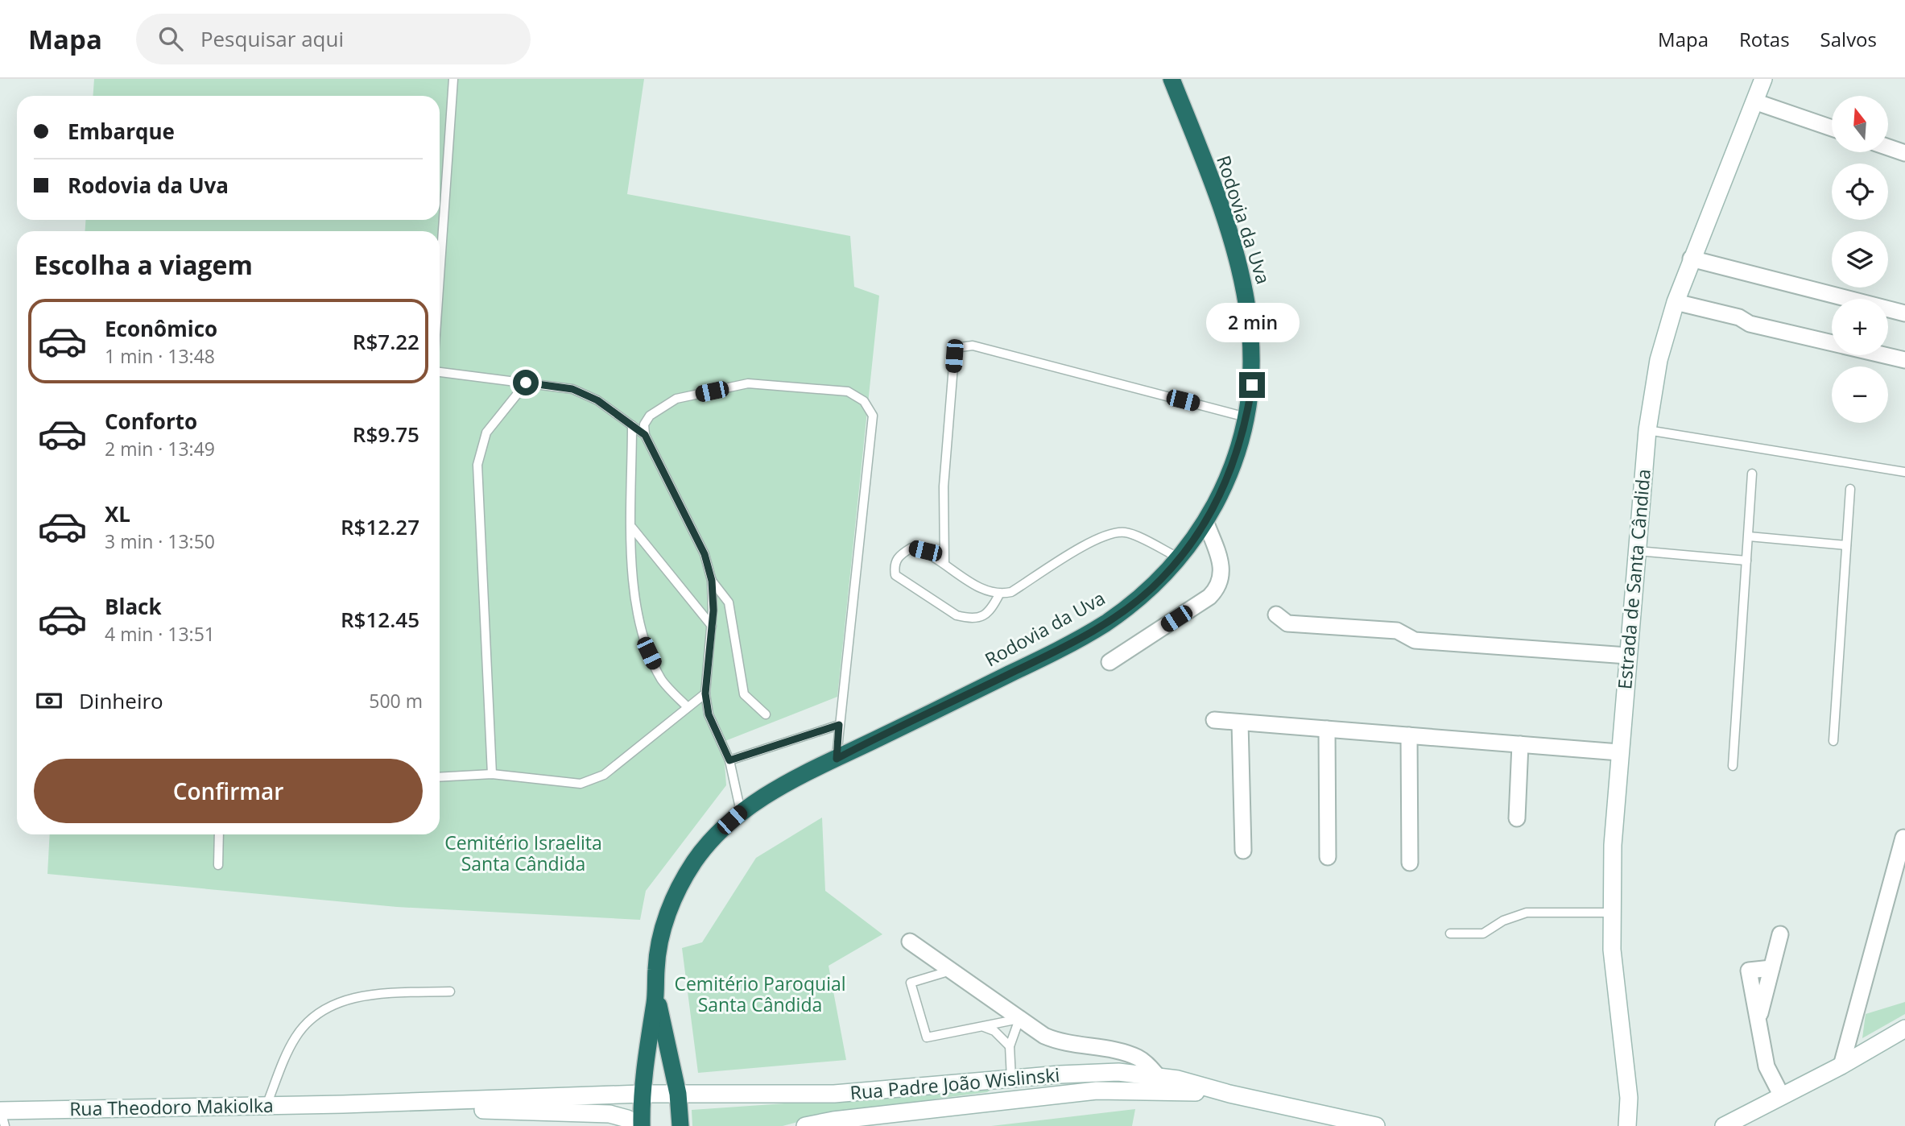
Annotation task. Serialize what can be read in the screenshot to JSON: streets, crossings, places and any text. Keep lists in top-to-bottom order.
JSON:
{
  "streets": {
    "highway": ["Rodovia da Uva"],
    "main road": ["Estrada de Santa Cândida", "Rua Padre João Wislinski", "Rua Theodoro Makiolka"]
  },
  "crossings": [
    ["Rodovia da Uva", "Rua Padre João Wislinski"],
    ["Rodovia da Uva", "Rua Theodoro Makiolka"],
    ["Rua Padre João Wislinski", "Rua Theodoro Makiolka"]
  ],
  "parks": ["Cemitério Israelita Santa Cândida", "Cemitério Paroquial Santa Cândida"],
  "north": "top",
  "page": {
    "header": "Mapa",
    "search": "Pesquisar aqui",
    "nav": ["Mapa", "Rotas", "Salvos"],
    "map_buttons": ["+", "−"],
    "banner": ["Embarque", "Rodovia da Uva"],
    "heading": "Escolha a viagem",
    "list": [
      {
        "name": "Econômico",
        "note": "1 min · 13:48",
        "value": "R$7.22"
      },
      {
        "name": "Conforto",
        "note": "2 min · 13:49",
        "value": "R$9.75"
      },
      {
        "name": "XL",
        "note": "3 min · 13:50",
        "value": "R$12.27"
      },
      {
        "name": "Black",
        "note": "4 min · 13:51",
        "value": "R$12.45"
      }
    ],
    "bubble": "2 min",
    "pay": ["Dinheiro", "500 m"],
    "buttons": "Confirmar"
  }
}
